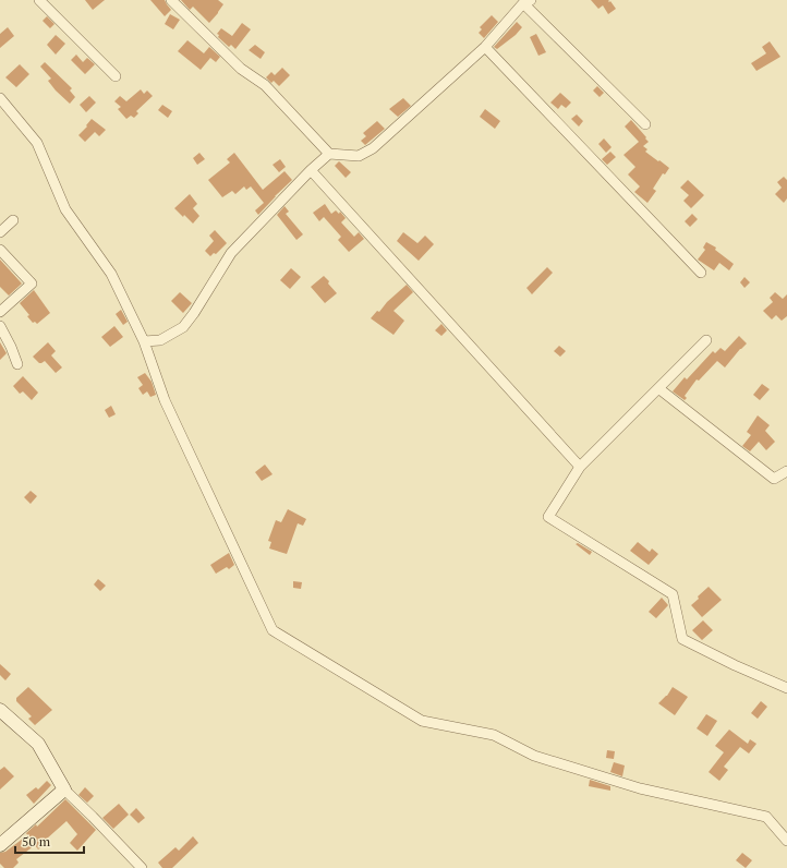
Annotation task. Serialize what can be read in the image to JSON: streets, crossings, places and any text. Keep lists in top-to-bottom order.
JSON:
{
  "scale_bar": "50 m"
}
